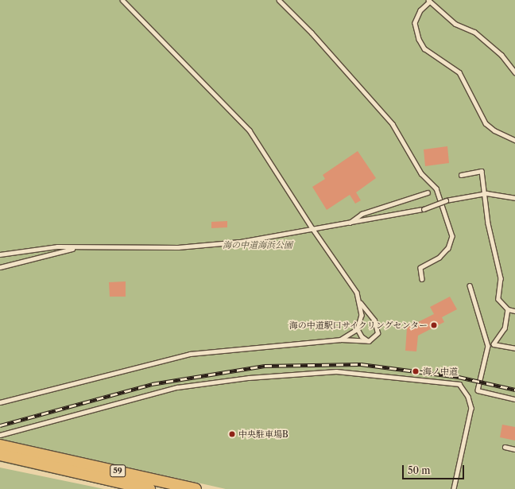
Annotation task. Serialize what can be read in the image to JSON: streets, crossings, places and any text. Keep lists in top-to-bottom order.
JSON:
{
  "streets": {
    "main road": ["59"]
  },
  "parks": ["海の中道海浜公園"],
  "places": ["海の中道駅口サイクリングセンター", "海ノ中道", "中央駐車場B"],
  "scale_bar": "50 m"
}
